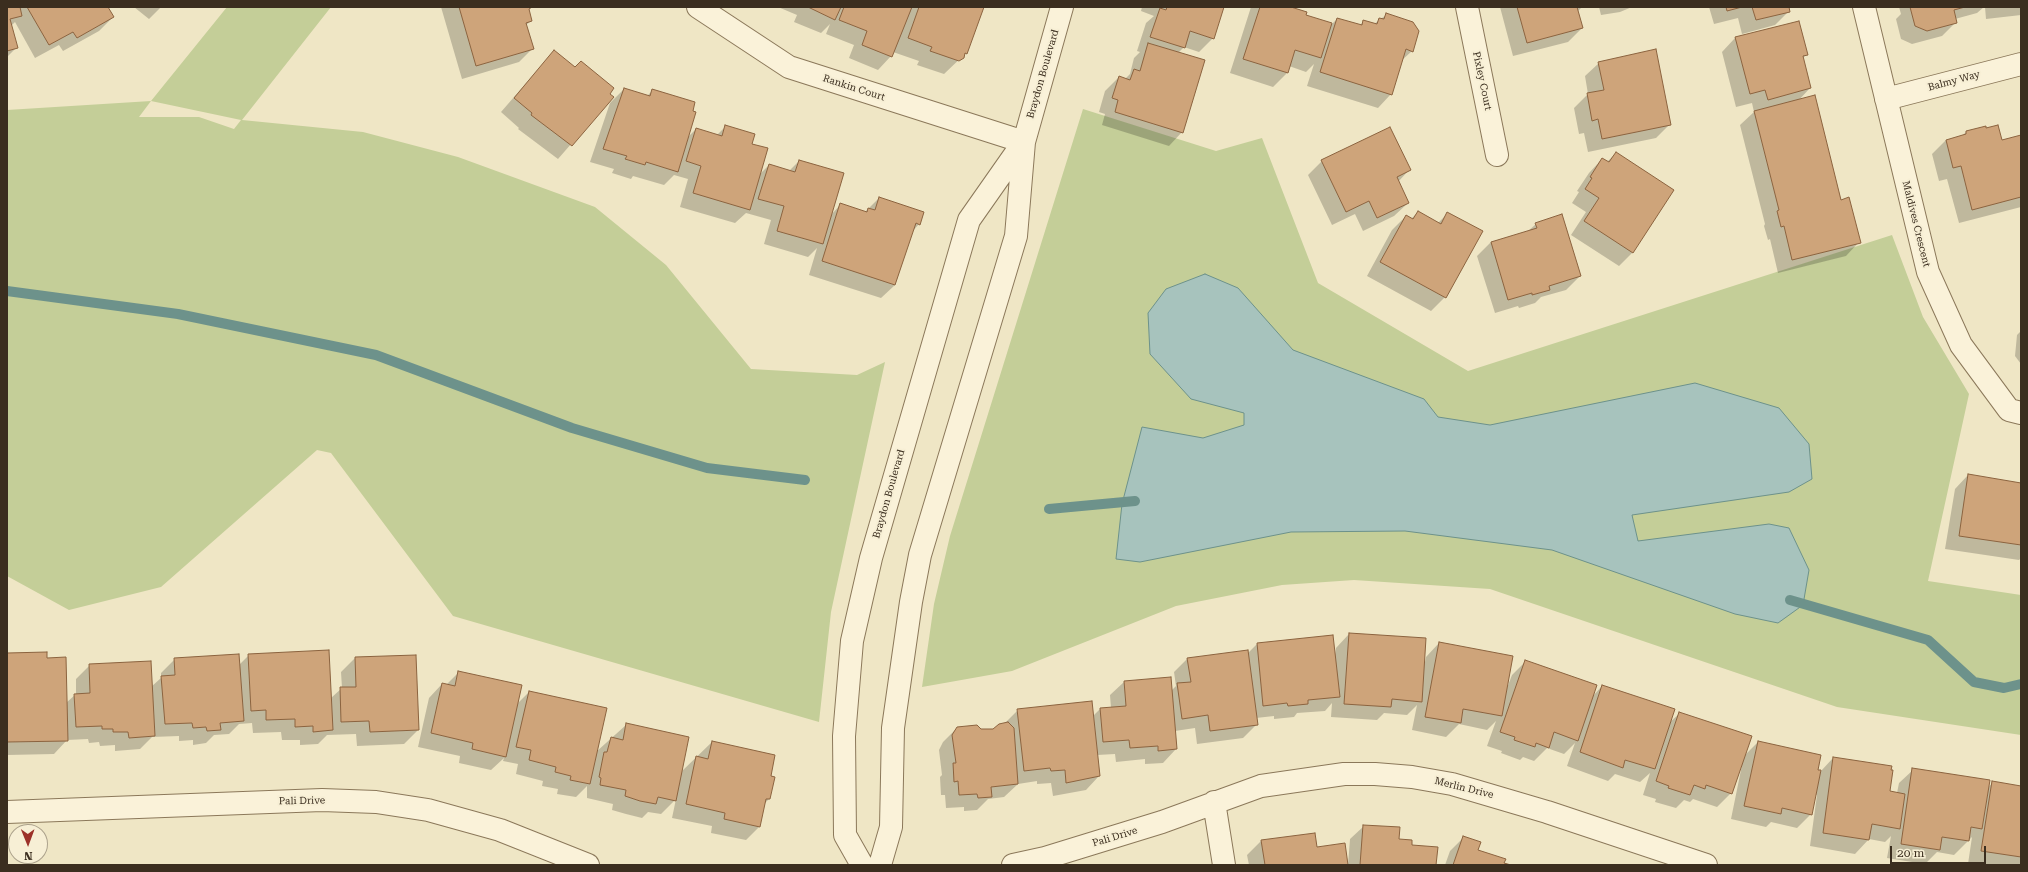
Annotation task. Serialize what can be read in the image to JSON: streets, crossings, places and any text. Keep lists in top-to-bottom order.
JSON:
{
  "streets": {
    "street": [
      "Braydon Boulevard",
      "Pixley Court",
      "Balmy Way",
      "Rankin Court",
      "Maldives Crescent",
      "Merlin Drive",
      "Pali Drive"
    ]
  },
  "crossings": [
    ["Braydon Boulevard", "Rankin Court"],
    ["Balmy Way", "Maldives Crescent"],
    ["Merlin Drive", "Pali Drive"]
  ],
  "scale_bar": "20 m",
  "north": "bottom"
}
